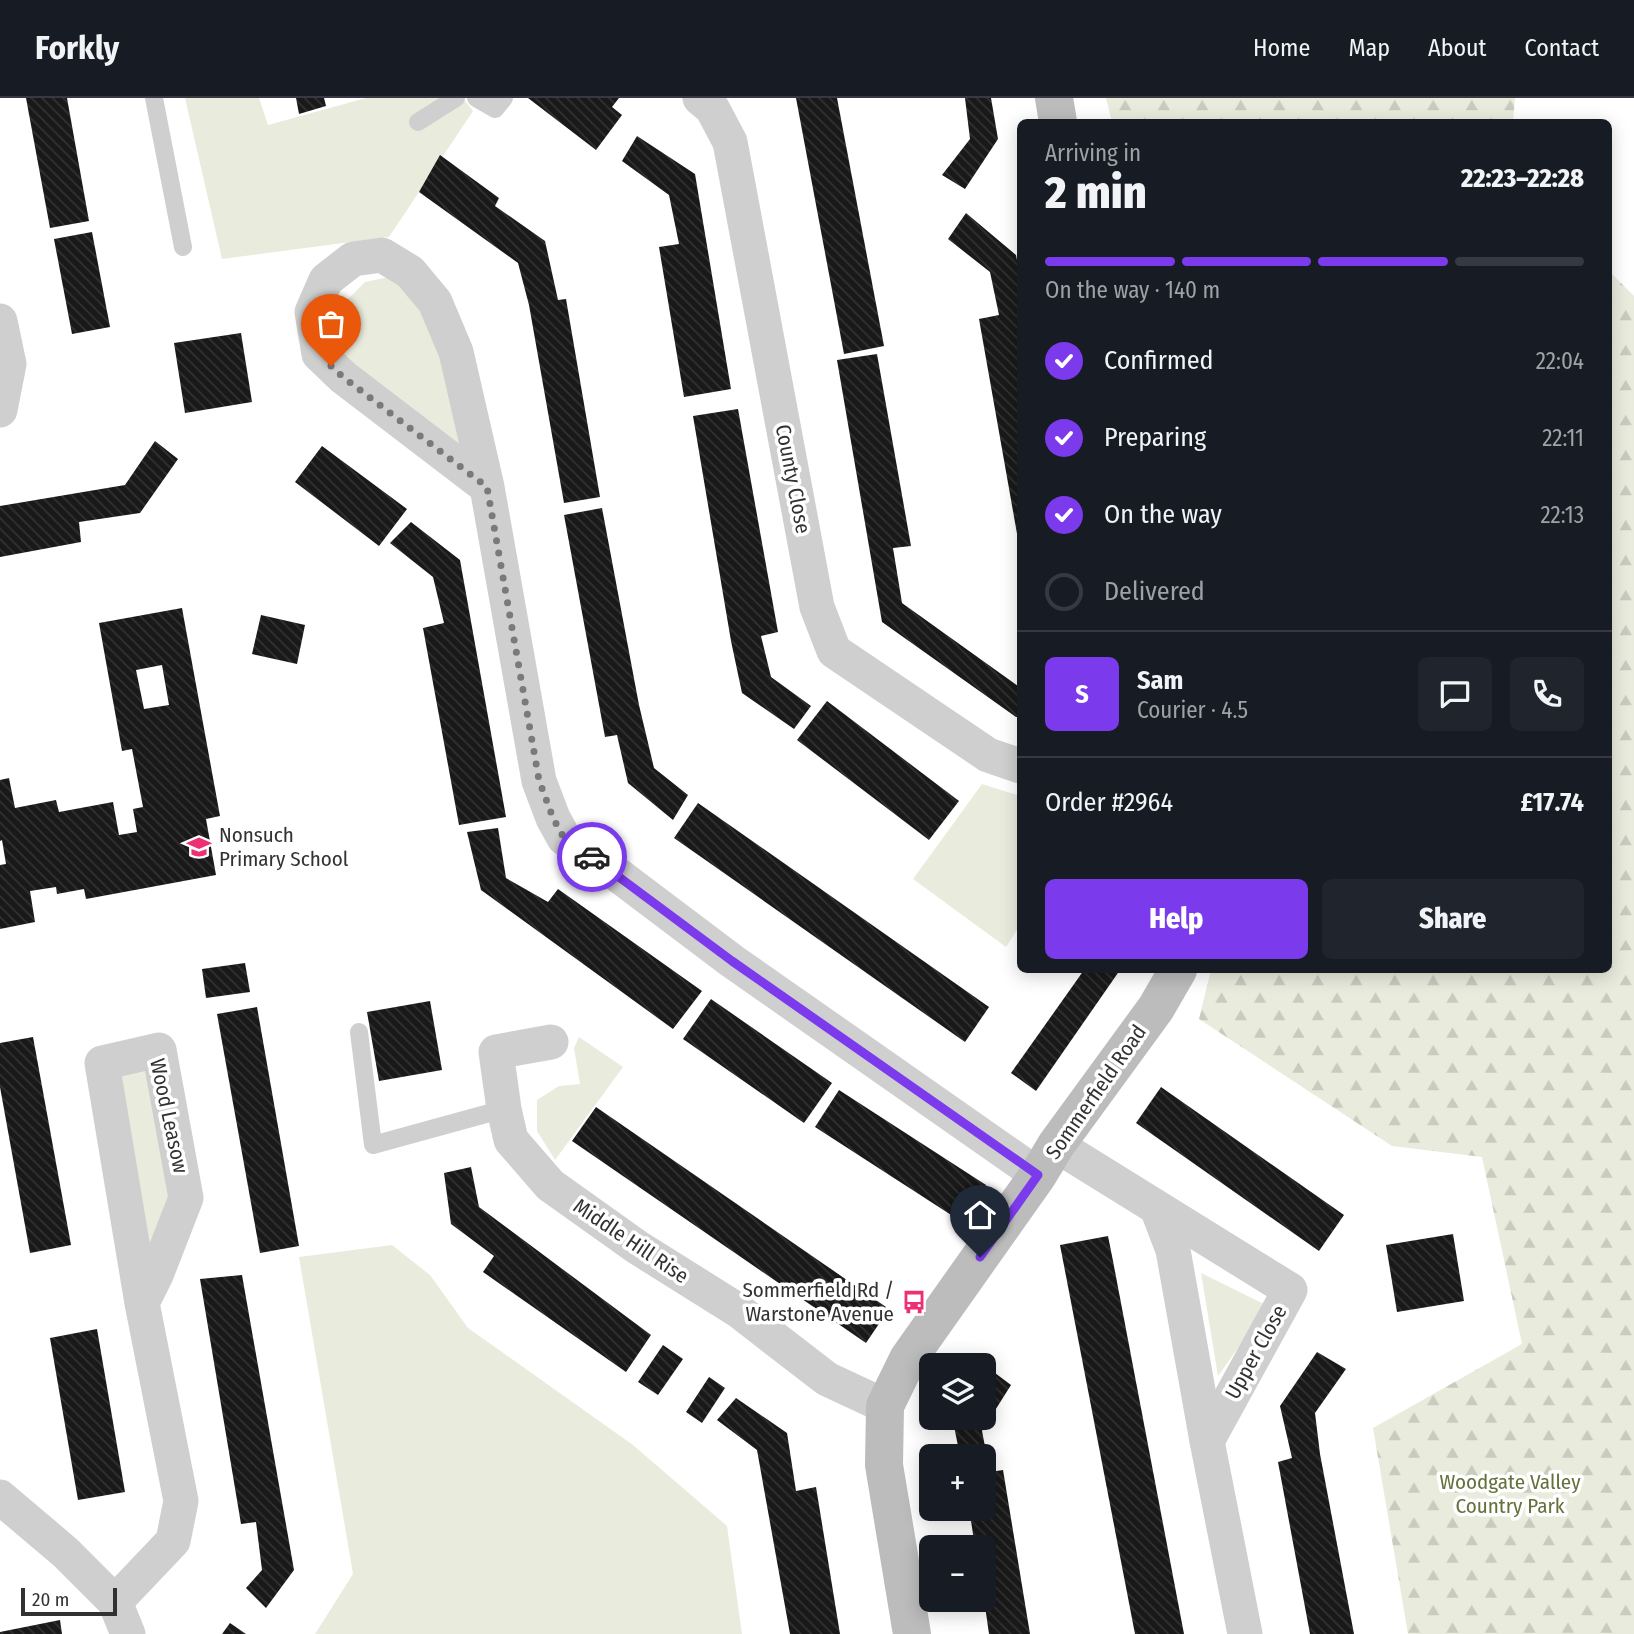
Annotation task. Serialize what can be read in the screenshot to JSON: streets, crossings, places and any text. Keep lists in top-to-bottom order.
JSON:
{
  "streets": {
    "street": [
      "County Close",
      "Sommerfield Road",
      "Wood Leasow",
      "Middle Hill Rise",
      "Upper Close"
    ]
  },
  "crossings": [
    ["Sommerfield Road", "Middle Hill Rise"],
    ["Sommerfield Road", "Upper Close"]
  ],
  "parks": ["Woodgate Valley Country Park"],
  "places": {
    "school or university": ["Nonsuch Primary School"],
    "bus stop": ["Sommerfield Rd / Warstone Avenue"]
  },
  "scale_bar": "20 m",
  "page": {
    "header": "Forkly",
    "nav": [
      "Home",
      "Map",
      "About",
      "Contact"
    ],
    "heading": ["2 min", "Arriving in", "22:23–22:28"],
    "panel": [
      "Sam",
      "Courier · 4.5",
      "Order #2964",
      "£17.74"
    ],
    "bar": "On the way · 140 m",
    "list": [
      ["Confirmed", "22:04"],
      ["Preparing", "22:11"],
      ["On the way", "22:13"],
      "Delivered"
    ],
    "round": "S",
    "buttons": ["Help", "Share"],
    "map_buttons": ["+", "−"],
    "scale": "20 m"
  }
}
